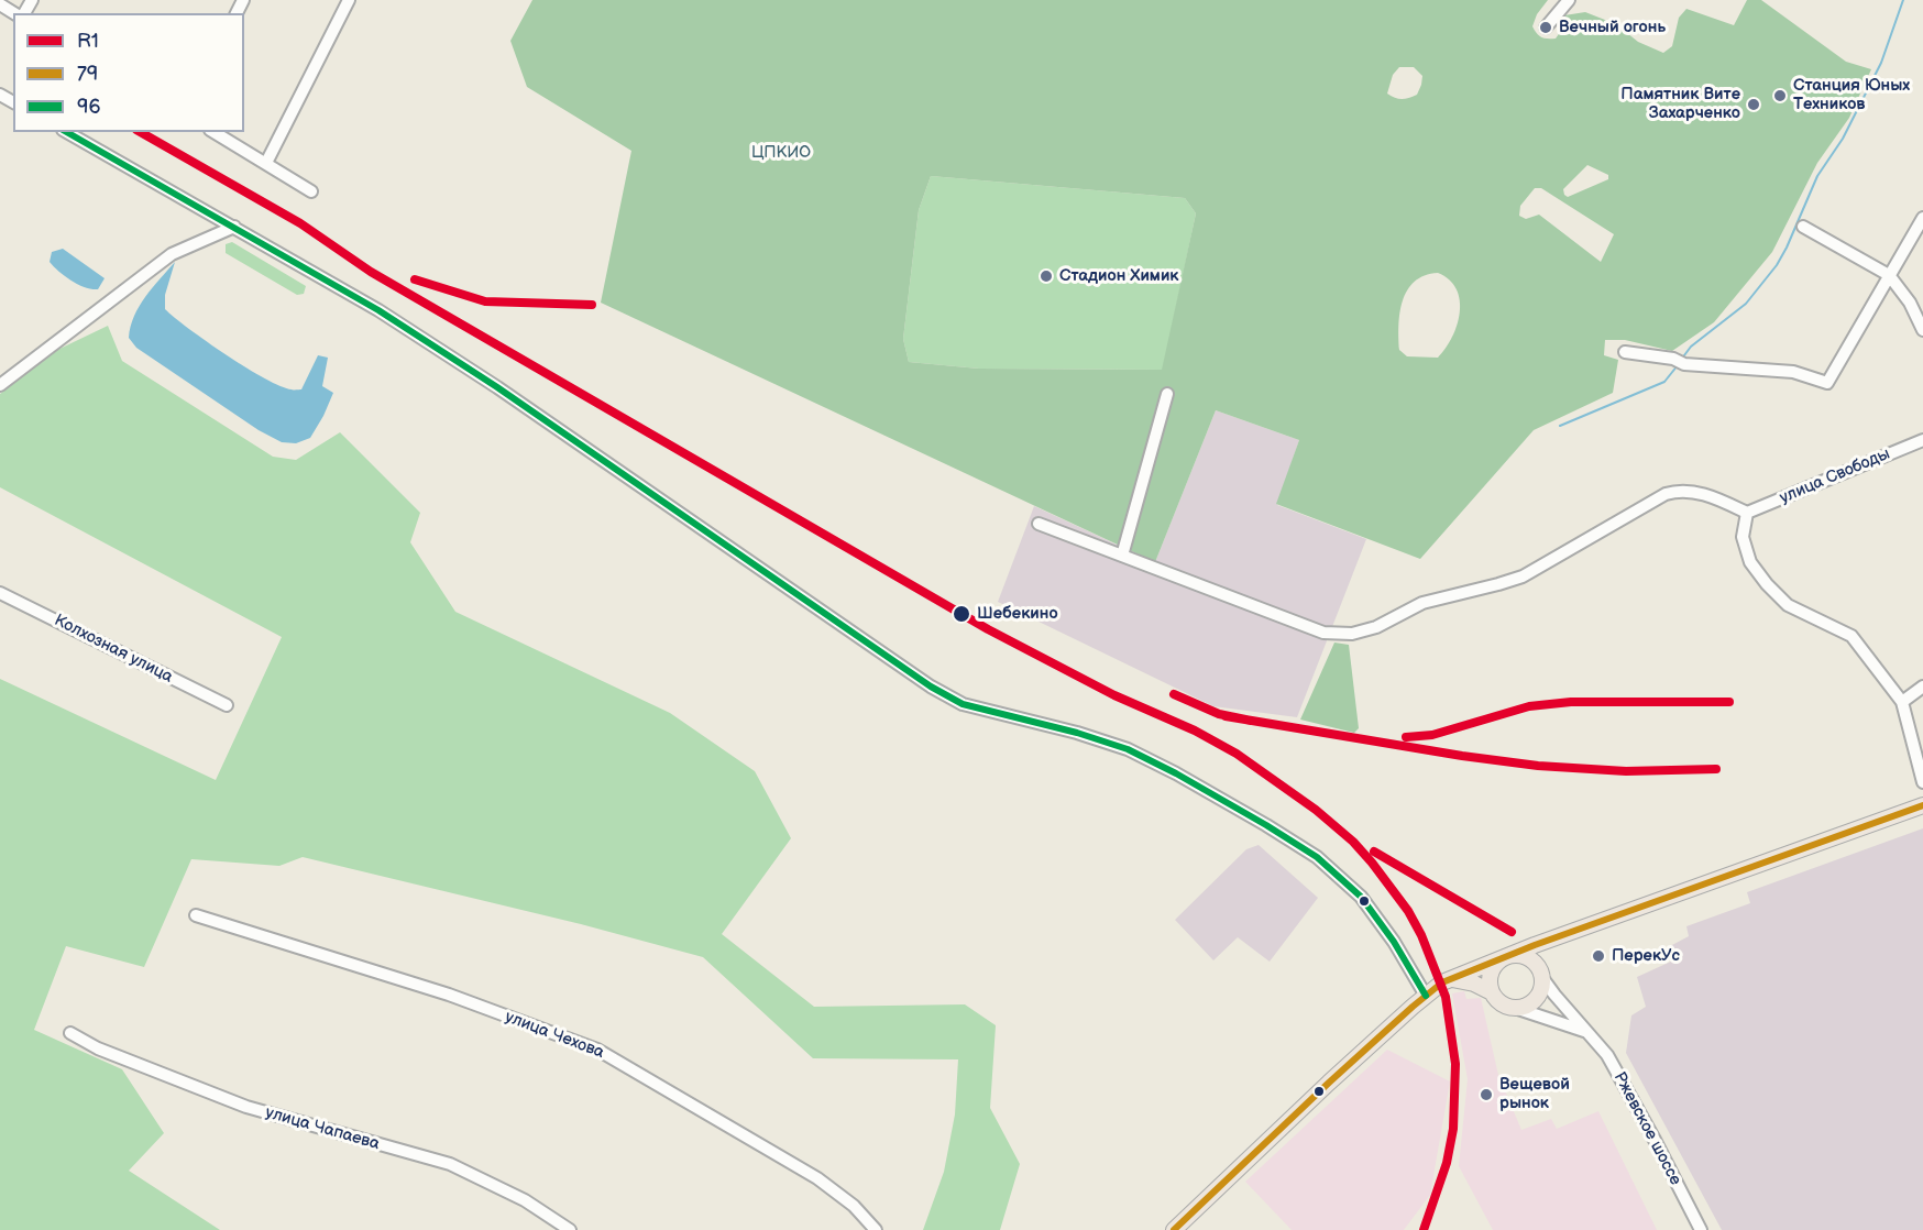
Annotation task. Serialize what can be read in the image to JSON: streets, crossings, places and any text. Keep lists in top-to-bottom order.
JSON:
{
  "streets": {
    "street": [
      "улица Свободы",
      "Колхозная улица",
      "улица Чехова",
      "улица Чапаева",
      "Ржевское шоссе"
    ]
  },
  "parks": ["ЦПКИО"],
  "places": [
    "Вечный огонь",
    "Станция Юных Техников",
    "Памятник Вите Захарченко",
    "Стадион Химик",
    "Шебекино",
    "ПерекУс",
    "Вещевой рынок"
  ],
  "lines": ["transit line R1", "transit line 96", "transit line 79"],
  "legend": ["R1", "79", "96"]
}
